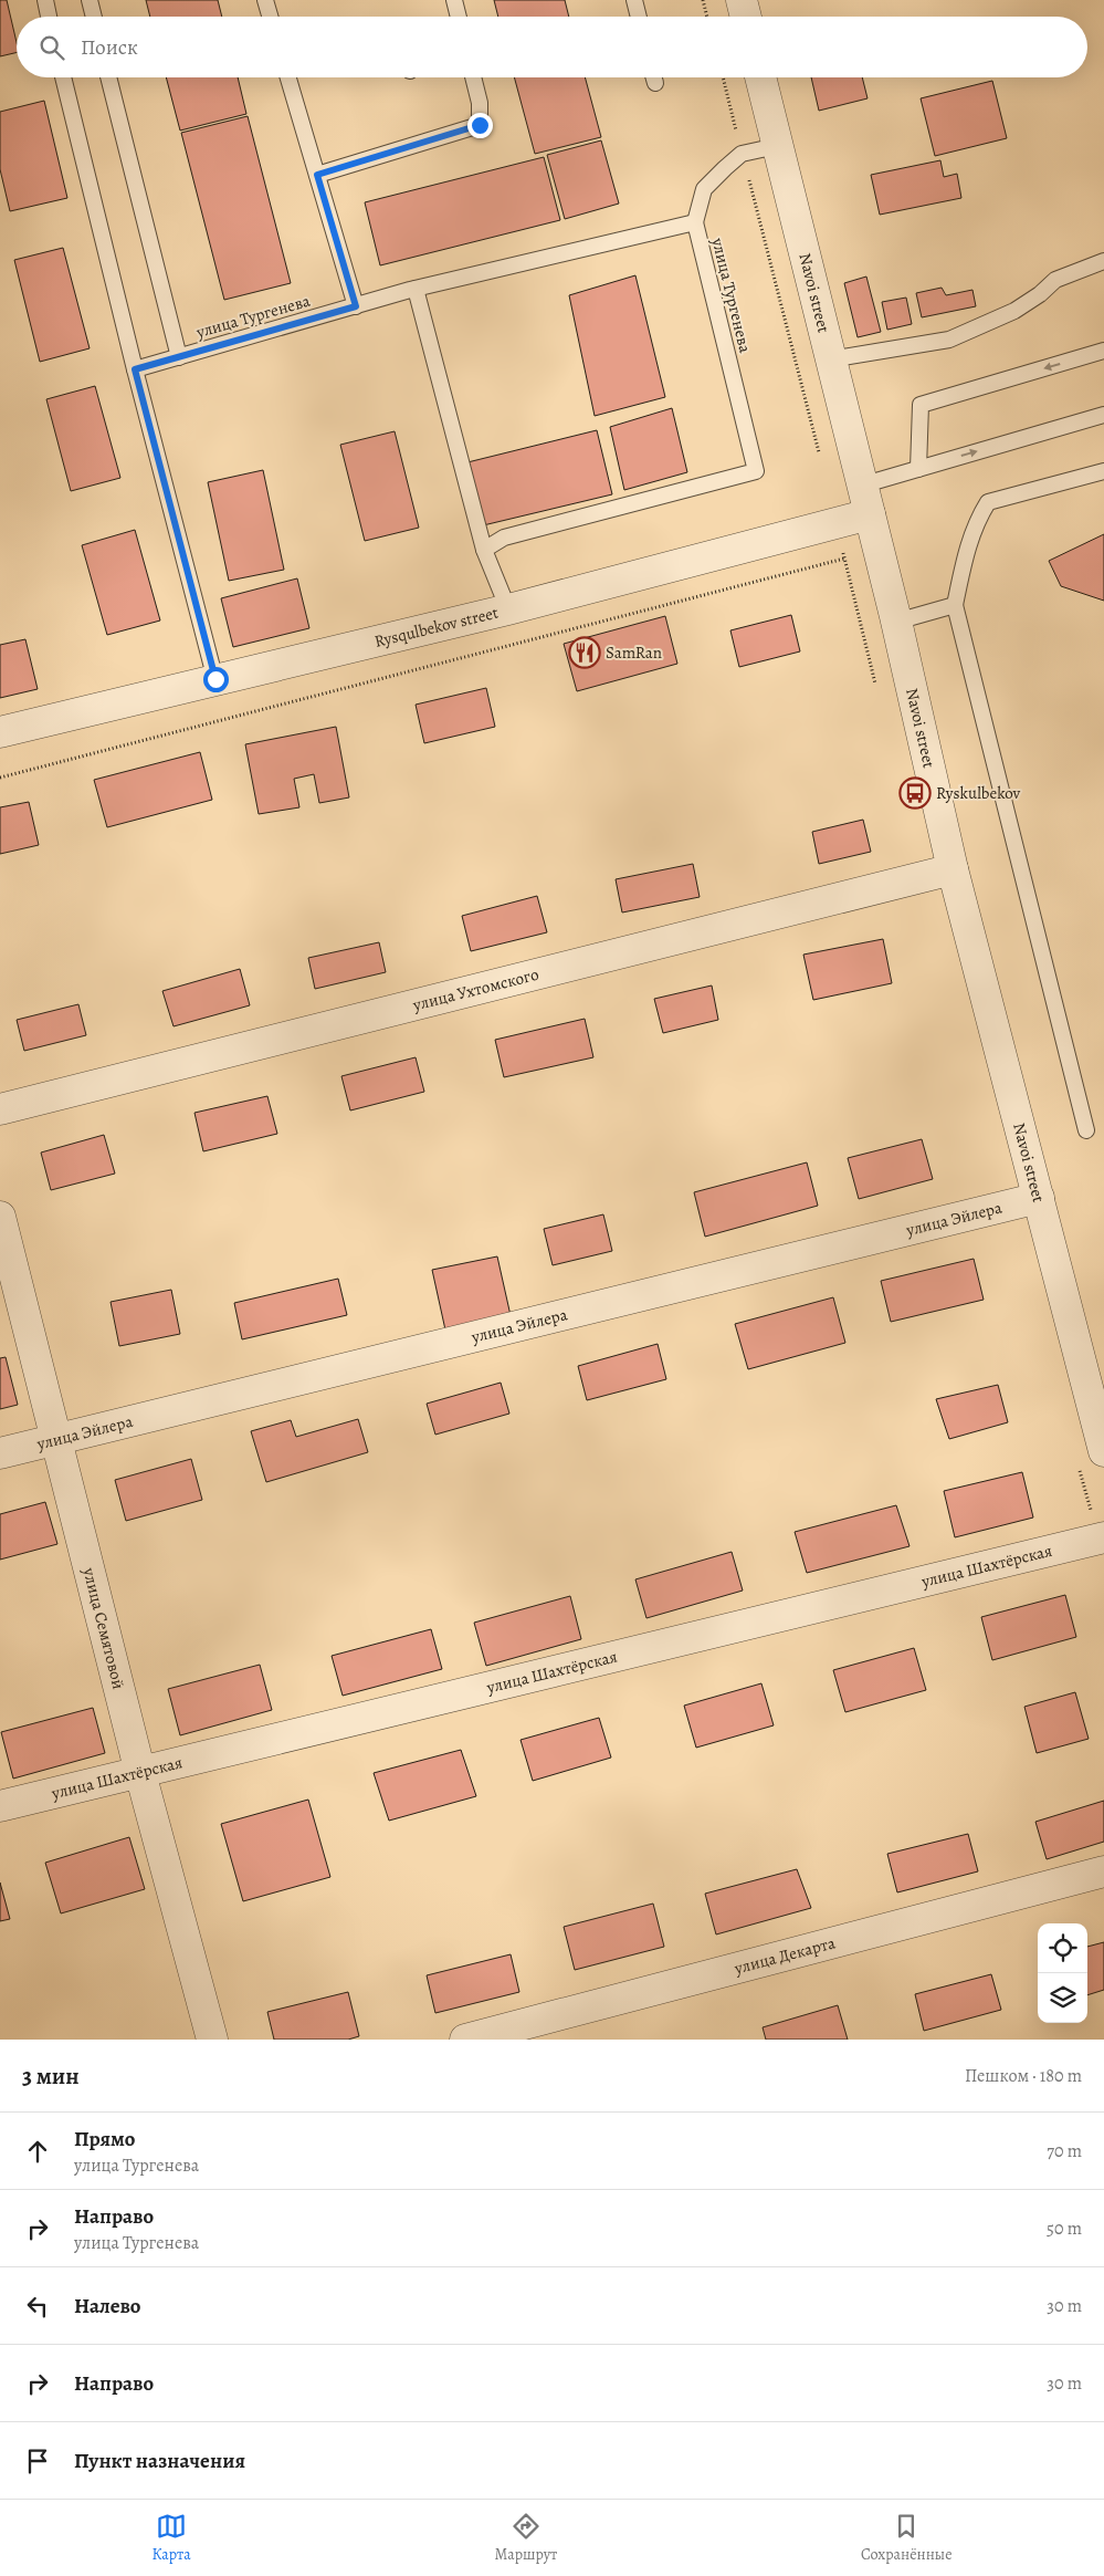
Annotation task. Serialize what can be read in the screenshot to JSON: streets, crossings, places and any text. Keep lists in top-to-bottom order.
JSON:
{
  "streets": {
    "street": [
      "Navoi street",
      "Rysqulbekov street",
      "улица Ухтомского",
      "улица Эйлера",
      "улица Шахтёрская",
      "улица Семятовой",
      "улица Декарта"
    ],
    "lane": ["улица Тургенева"]
  },
  "crossings": [
    ["Navoi street", "Rysqulbekov street"],
    ["Navoi street", "улица Ухтомского"],
    ["Navoi street", "улица Эйлера"],
    ["улица Эйлера", "улица Семятовой"],
    ["улица Шахтёрская", "улица Семятовой"]
  ],
  "places": {
    "restaurant": ["SamRan"],
    "bus stop": ["Ryskulbekov"]
  },
  "page": {
    "search": "Поиск",
    "heading": ["3 мин", "Пешком · 180 m"],
    "list": [
      ["Прямо", "улица Тургенева", "70 m"],
      ["Направо", "улица Тургенева", "50 m"],
      ["Налево", "30 m"],
      ["Направо", "30 m"],
      "Пункт назначения"
    ],
    "nav": ["Карта", "Маршрут", "Сохранённые"]
  }
}
